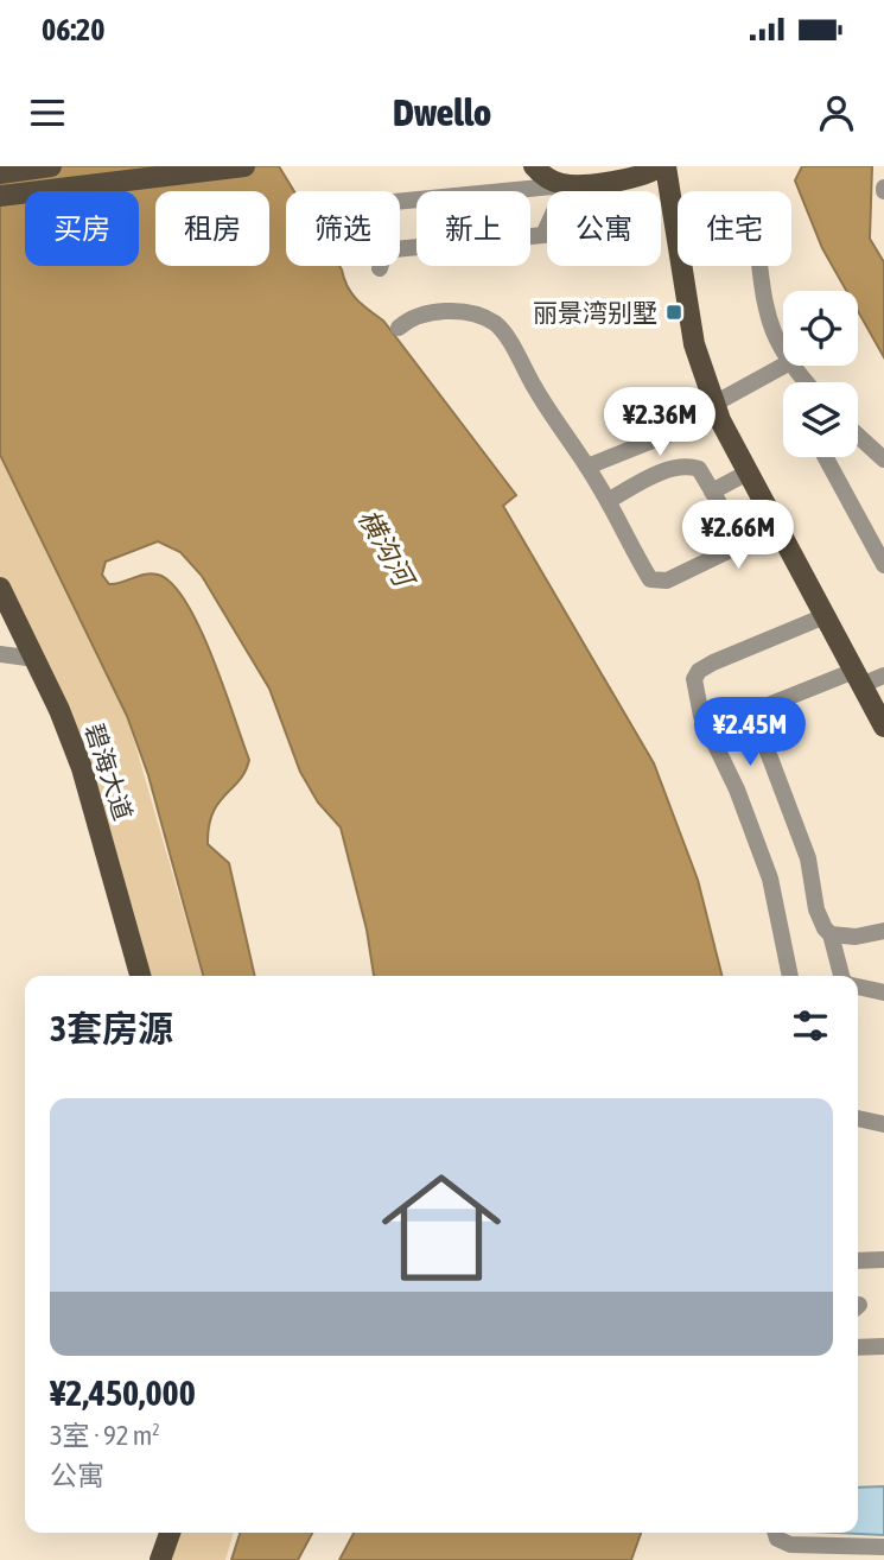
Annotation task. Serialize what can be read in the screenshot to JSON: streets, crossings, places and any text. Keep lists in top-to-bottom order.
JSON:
{
  "streets": {
    "main road": ["碧海大道"]
  },
  "water": ["横沟河"],
  "places": {
    "transit": ["丽景湾别墅"]
  },
  "page": {
    "status": "06:20",
    "header": "Dwello",
    "chip": [
      "买房",
      "租房",
      "筛选",
      "新上",
      "公寓",
      "住宅"
    ],
    "price": ["¥2.36M", "¥2.66M", "¥2.45M"],
    "heading": "3套房源",
    "list": [
      {
        "name": "¥2,450,000",
        "note": "3室 · 92 m² · 公寓"
      }
    ]
  }
}
